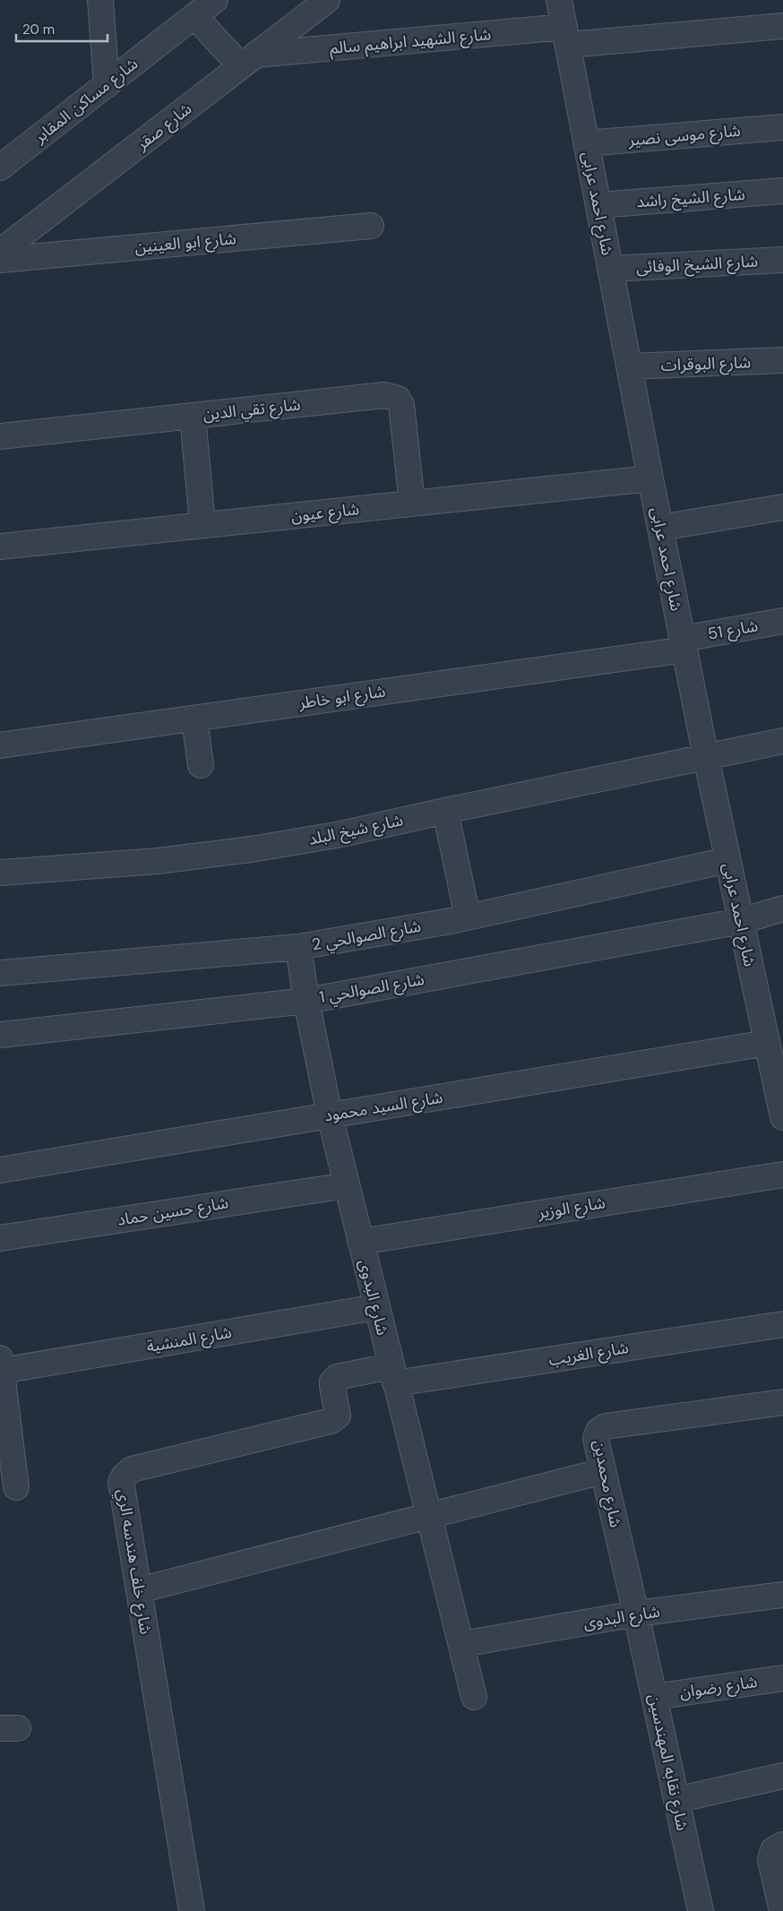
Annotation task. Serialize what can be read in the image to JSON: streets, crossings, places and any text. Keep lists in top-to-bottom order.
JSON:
{
  "streets": {
    "street": [
      "شارع الشهيد ابراهيم سالم",
      "شارع مساكن المقابر",
      "شارع صقر",
      "شارع موسى نصير",
      "شارع الشيخ راشد",
      "شارع احمد عرابى",
      "شارع ابو العينين",
      "شارع الشيخ الوفائى",
      "شارع البوقرات",
      "شارع تقي الدين",
      "شارع عيون",
      "شارع 51",
      "شارع ابو خاطر",
      "شارع شيخ البلد",
      "شارع الصوالحي 2",
      "شارع الصوالحي 1",
      "شارع السيد محمود",
      "شارع الوزير",
      "شارع حسين حماد",
      "شارع البدوى",
      "شارع المنشية",
      "شارع الغريب",
      "شارع محمدين",
      "شارع خلف هندسه الري",
      "شارع رضوان",
      "شارع نقابه المهندسين"
    ]
  },
  "crossings": [
    ["شارع الشهيد ابراهيم سالم", "شارع صقر"],
    ["شارع الشهيد ابراهيم سالم", "شارع احمد عرابى"],
    ["شارع موسى نصير", "شارع احمد عرابى"],
    ["شارع الشيخ راشد", "شارع احمد عرابى"],
    ["شارع احمد عرابى", "شارع الشيخ الوفائى"],
    ["شارع احمد عرابى", "شارع البوقرات"],
    ["شارع احمد عرابى", "شارع عيون"],
    ["شارع احمد عرابى", "شارع 51"],
    ["شارع احمد عرابى", "شارع ابو خاطر"],
    ["شارع احمد عرابى", "شارع شيخ البلد"],
    ["شارع احمد عرابى", "شارع الصوالحي 2"],
    ["شارع احمد عرابى", "شارع الصوالحي 1"],
    ["شارع احمد عرابى", "شارع السيد محمود"],
    ["شارع تقي الدين", "شارع عيون"],
    ["شارع 51", "شارع ابو خاطر"],
    ["شارع الصوالحي 2", "شارع البدوى"],
    ["شارع الصوالحي 1", "شارع البدوى"],
    ["شارع السيد محمود", "شارع البدوى"],
    ["شارع الوزير", "شارع البدوى"],
    ["شارع حسين حماد", "شارع البدوى"],
    ["شارع البدوى", "شارع المنشية"],
    ["شارع البدوى", "شارع الغريب"],
    ["شارع البدوى", "شارع محمدين"],
    ["شارع البدوى", "شارع خلف هندسه الري"],
    ["شارع البدوى", "شارع نقابه المهندسين"],
    ["شارع الغريب", "شارع خلف هندسه الري"],
    ["شارع محمدين", "شارع نقابه المهندسين"],
    ["شارع رضوان", "شارع نقابه المهندسين"]
  ],
  "scale_bar": "20 m"
}
